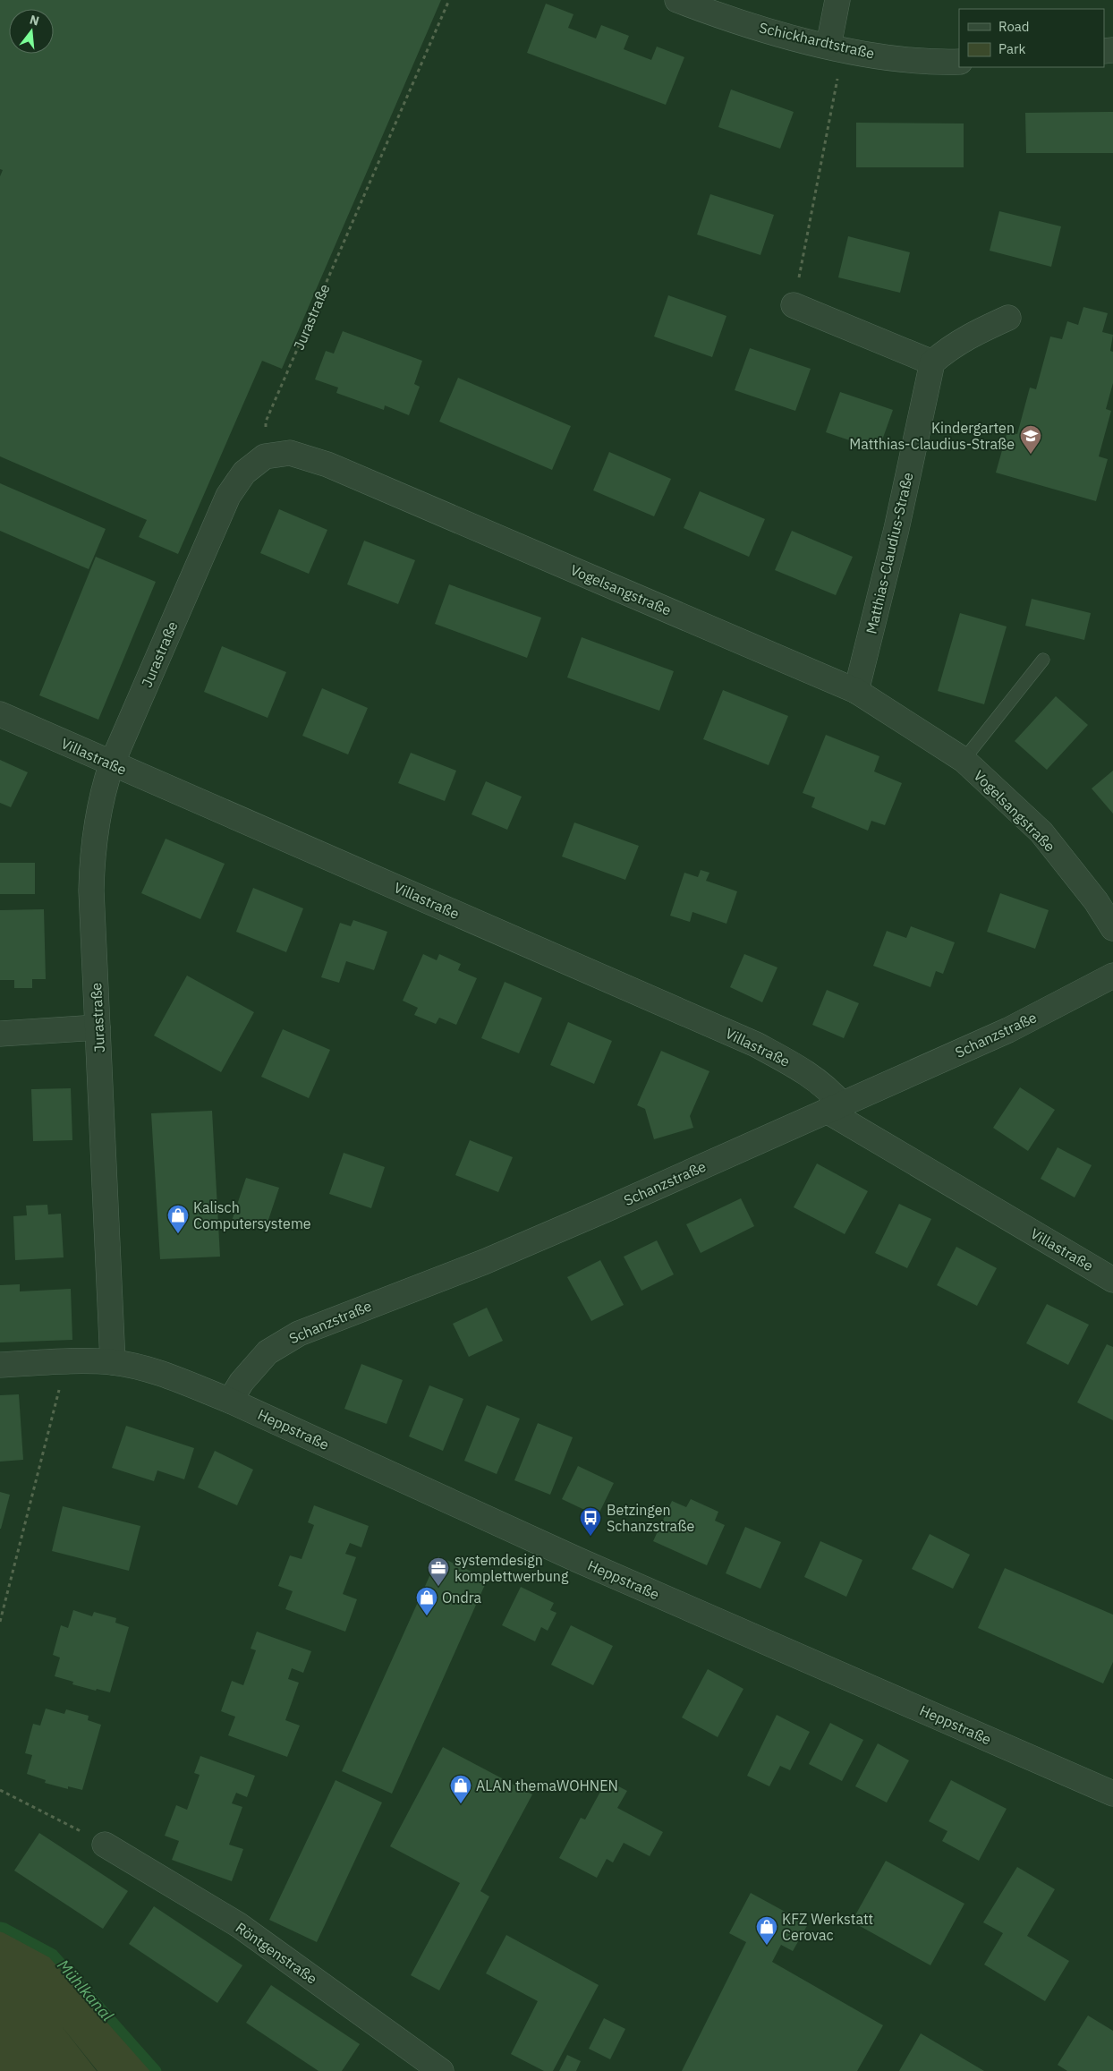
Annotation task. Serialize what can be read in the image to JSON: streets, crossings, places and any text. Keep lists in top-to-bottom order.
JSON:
{
  "streets": {
    "street": [
      "Schickhardtstraße",
      "Jurastraße",
      "Matthias-Claudius-Straße",
      "Vogelsangstraße",
      "Villastraße",
      "Schanzstraße",
      "Heppstraße",
      "Röntgenstraße"
    ]
  },
  "crossings": [
    ["Jurastraße", "Vogelsangstraße"],
    ["Jurastraße", "Villastraße"],
    ["Jurastraße", "Heppstraße"],
    ["Matthias-Claudius-Straße", "Vogelsangstraße"],
    ["Villastraße", "Schanzstraße"],
    ["Schanzstraße", "Heppstraße"]
  ],
  "water": ["Mühlkanal"],
  "places": {
    "school or university": ["Kindergarten Matthias-Claudius-Straße"],
    "shop": [
      "Kalisch Computersysteme",
      "Ondra",
      "ALAN themaWOHNEN",
      "KFZ Werkstatt Cerovac"
    ],
    "bus stop": ["Betzingen Schanzstraße"],
    "office": ["systemdesign komplettwerbung"]
  },
  "legend": ["Road", "Park"],
  "north": "top"
}
